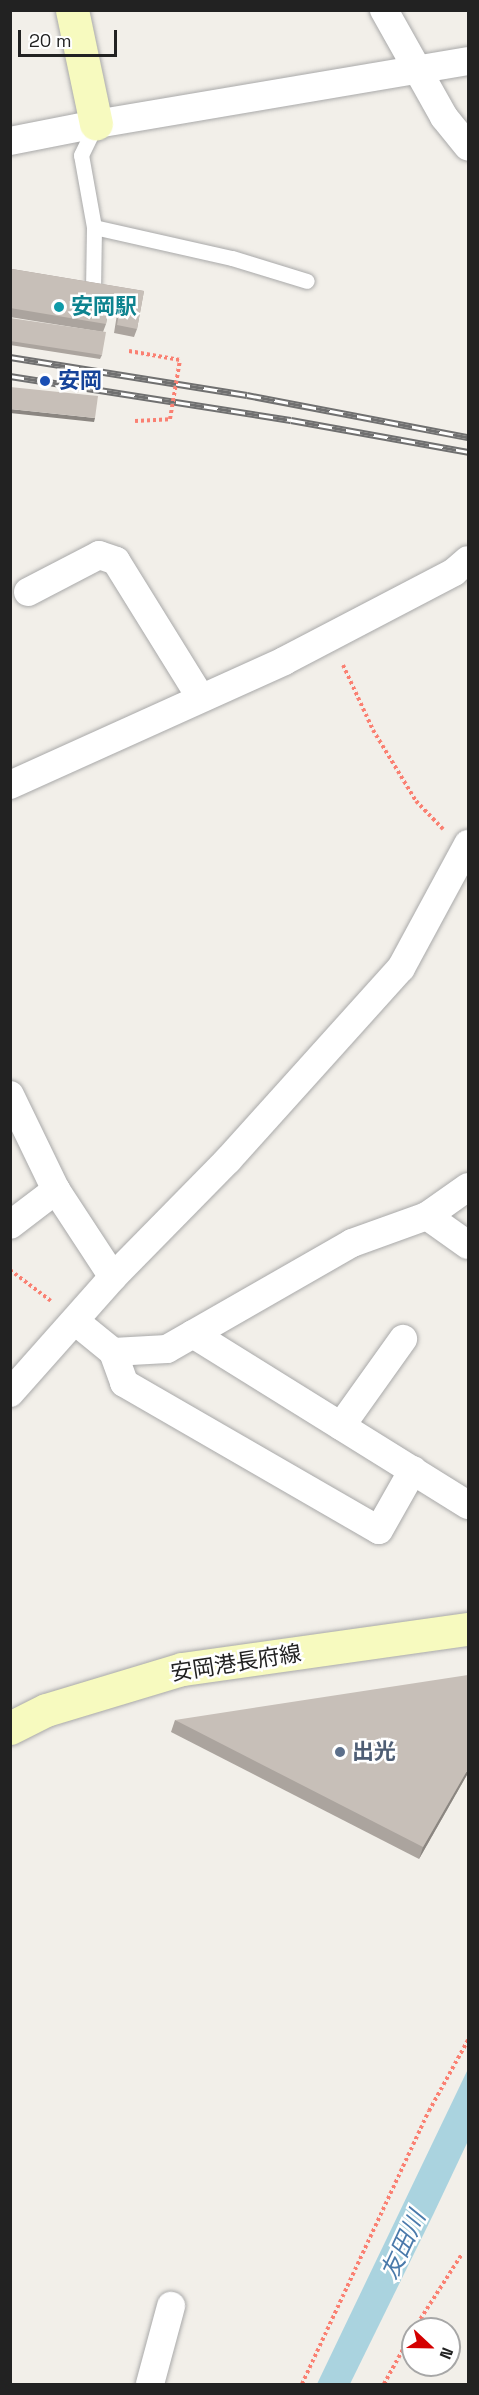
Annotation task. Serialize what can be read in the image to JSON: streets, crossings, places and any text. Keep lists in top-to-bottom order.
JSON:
{
  "streets": {
    "main road": ["安岡港長府線"]
  },
  "water": ["友田川"],
  "places": ["安岡駅", "安岡", "出光"],
  "scale_bar": "20 m",
  "north": "right"
}
